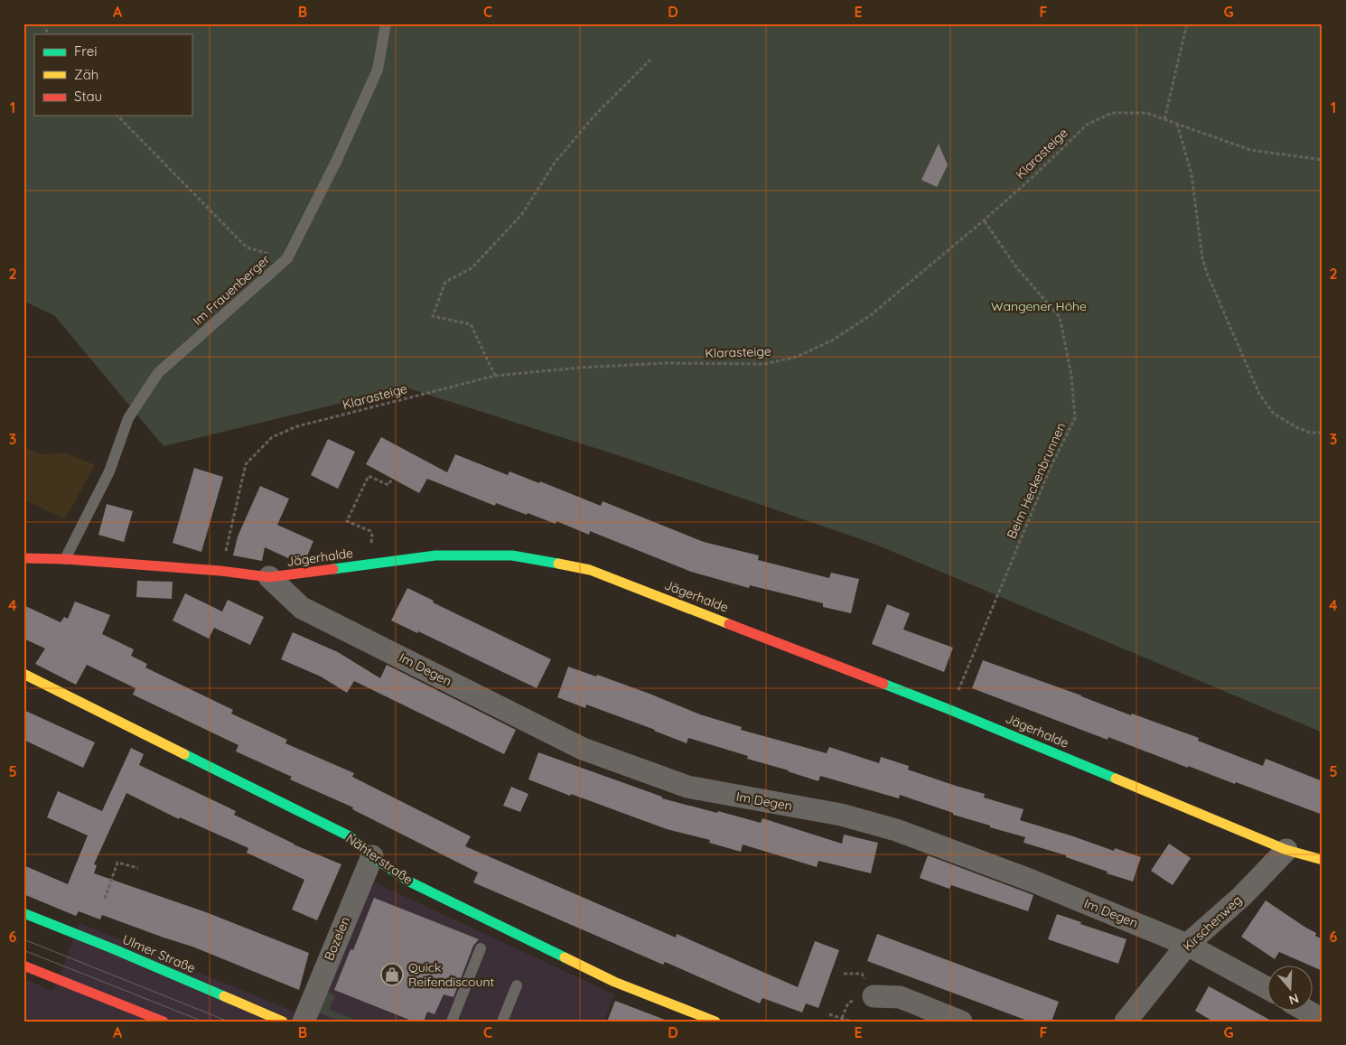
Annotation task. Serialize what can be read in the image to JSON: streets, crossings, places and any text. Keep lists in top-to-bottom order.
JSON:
{
  "streets": {
    "street": [
      "Jägerhalde",
      "Im Degen",
      "Nähterstraße",
      "Kirschenweg",
      "Bozelen",
      "Ulmer Straße"
    ],
    "lane": ["Im Frauenberger"],
    "path": ["Klarasteige", "Beim Heckenbrunnen"]
  },
  "crossings": [
    ["Klarasteige", "Beim Heckenbrunnen"],
    ["Klarasteige", "Jägerhalde"],
    ["Im Frauenberger", "Jägerhalde"],
    ["Beim Heckenbrunnen", "Jägerhalde"],
    ["Jägerhalde", "Im Degen"],
    ["Jägerhalde", "Kirschenweg"],
    ["Im Degen", "Kirschenweg"],
    ["Nähterstraße", "Bozelen"]
  ],
  "parks": ["Wangener Höhe"],
  "places": {
    "shop": ["Quick Reifendiscount"]
  },
  "legend": ["Frei", "Zäh", "Stau"],
  "north": "bottom",
  "grid": {
    "columns": [
      "A",
      "B",
      "C",
      "D",
      "E",
      "F",
      "G"
    ],
    "rows": [
      "1",
      "2",
      "3",
      "4",
      "5",
      "6"
    ]
  }
}
